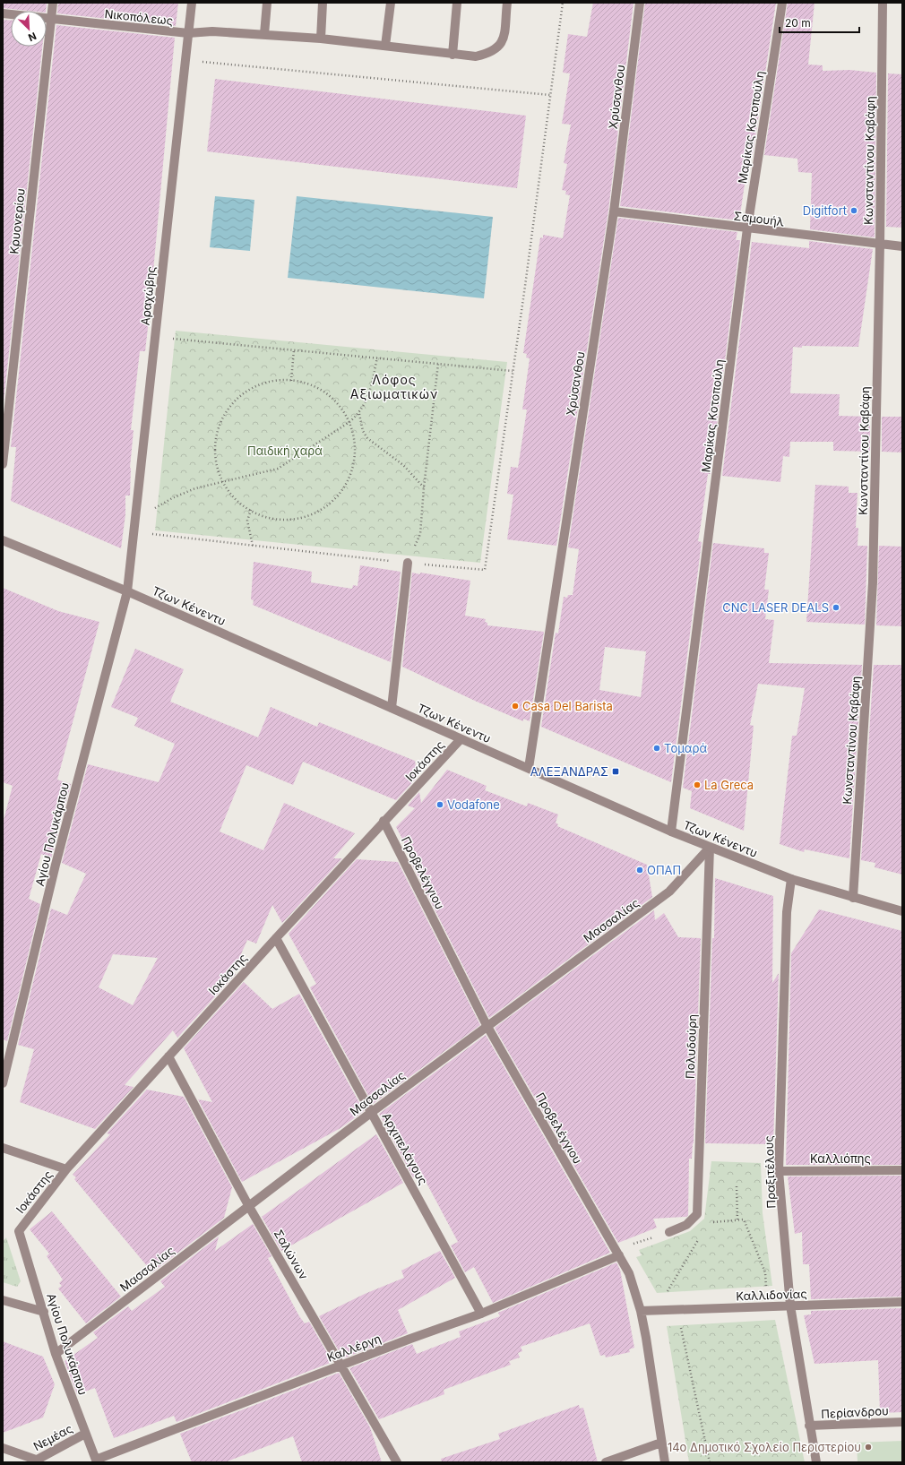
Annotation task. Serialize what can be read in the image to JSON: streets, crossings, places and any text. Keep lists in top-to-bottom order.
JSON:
{
  "streets": {
    "street": [
      "Νικοπόλεως",
      "Χρύσανθου",
      "Μαρίκας Κοτοπούλη",
      "Κωνσταντίνου Καβάφη",
      "Σαμουήλ",
      "Κρυονερίου",
      "Αραχώβης",
      "Τζων Κένεντυ",
      "Ιοκάστης",
      "Αγίου Πολυκάρπου",
      "Προβελέγγιου",
      "Μασσαλίας",
      "Πολυδούρη",
      "Αρχιπελάγους",
      "Καλλιόπης",
      "Πραξιτέλους",
      "Σαλώνων",
      "Καλλιδονίας",
      "Καλλέργη",
      "Περίανδρου",
      "Νεμέας"
    ]
  },
  "crossings": [
    ["Νικοπόλεως", "Κρυονερίου"],
    ["Νικοπόλεως", "Αραχώβης"],
    ["Χρύσανθου", "Σαμουήλ"],
    ["Χρύσανθου", "Τζων Κένεντυ"],
    ["Μαρίκας Κοτοπούλη", "Σαμουήλ"],
    ["Μαρίκας Κοτοπούλη", "Τζων Κένεντυ"],
    ["Κωνσταντίνου Καβάφη", "Σαμουήλ"],
    ["Κωνσταντίνου Καβάφη", "Τζων Κένεντυ"],
    ["Αραχώβης", "Τζων Κένεντυ"],
    ["Αραχώβης", "Αγίου Πολυκάρπου"],
    ["Τζων Κένεντυ", "Ιοκάστης"],
    ["Τζων Κένεντυ", "Αγίου Πολυκάρπου"],
    ["Τζων Κένεντυ", "Μασσαλίας"],
    ["Τζων Κένεντυ", "Πολυδούρη"],
    ["Τζων Κένεντυ", "Πραξιτέλους"],
    ["Ιοκάστης", "Αγίου Πολυκάρπου"],
    ["Ιοκάστης", "Προβελέγγιου"],
    ["Ιοκάστης", "Αρχιπελάγους"],
    ["Ιοκάστης", "Σαλώνων"],
    ["Αγίου Πολυκάρπου", "Μασσαλίας"],
    ["Αγίου Πολυκάρπου", "Καλλέργη"],
    ["Αγίου Πολυκάρπου", "Νεμέας"],
    ["Προβελέγγιου", "Μασσαλίας"],
    ["Προβελέγγιου", "Καλλιδονίας"],
    ["Προβελέγγιου", "Καλλέργη"],
    ["Μασσαλίας", "Πολυδούρη"],
    ["Μασσαλίας", "Αρχιπελάγους"],
    ["Μασσαλίας", "Σαλώνων"],
    ["Αρχιπελάγους", "Καλλέργη"],
    ["Καλλιόπης", "Πραξιτέλους"],
    ["Πραξιτέλους", "Καλλιδονίας"],
    ["Πραξιτέλους", "Περίανδρου"],
    ["Σαλώνων", "Καλλέργη"]
  ],
  "districts": ["Λόφος Αξιωματικών"],
  "parks": ["Παιδική χαρά"],
  "places": {
    "other": [
      "Digitfort",
      "CNC LASER DEALS",
      "Casa Del Barista",
      "Τομαρά",
      "La Greca",
      "Vodafone",
      "ΟΠΑΠ",
      "14ο Δημοτικό Σχολείο Περιστερίου"
    ],
    "transit": ["ΑΛΕΞΑΝΔΡΑΣ"]
  },
  "scale_bar": "20 m",
  "north": "bottom right"
}
